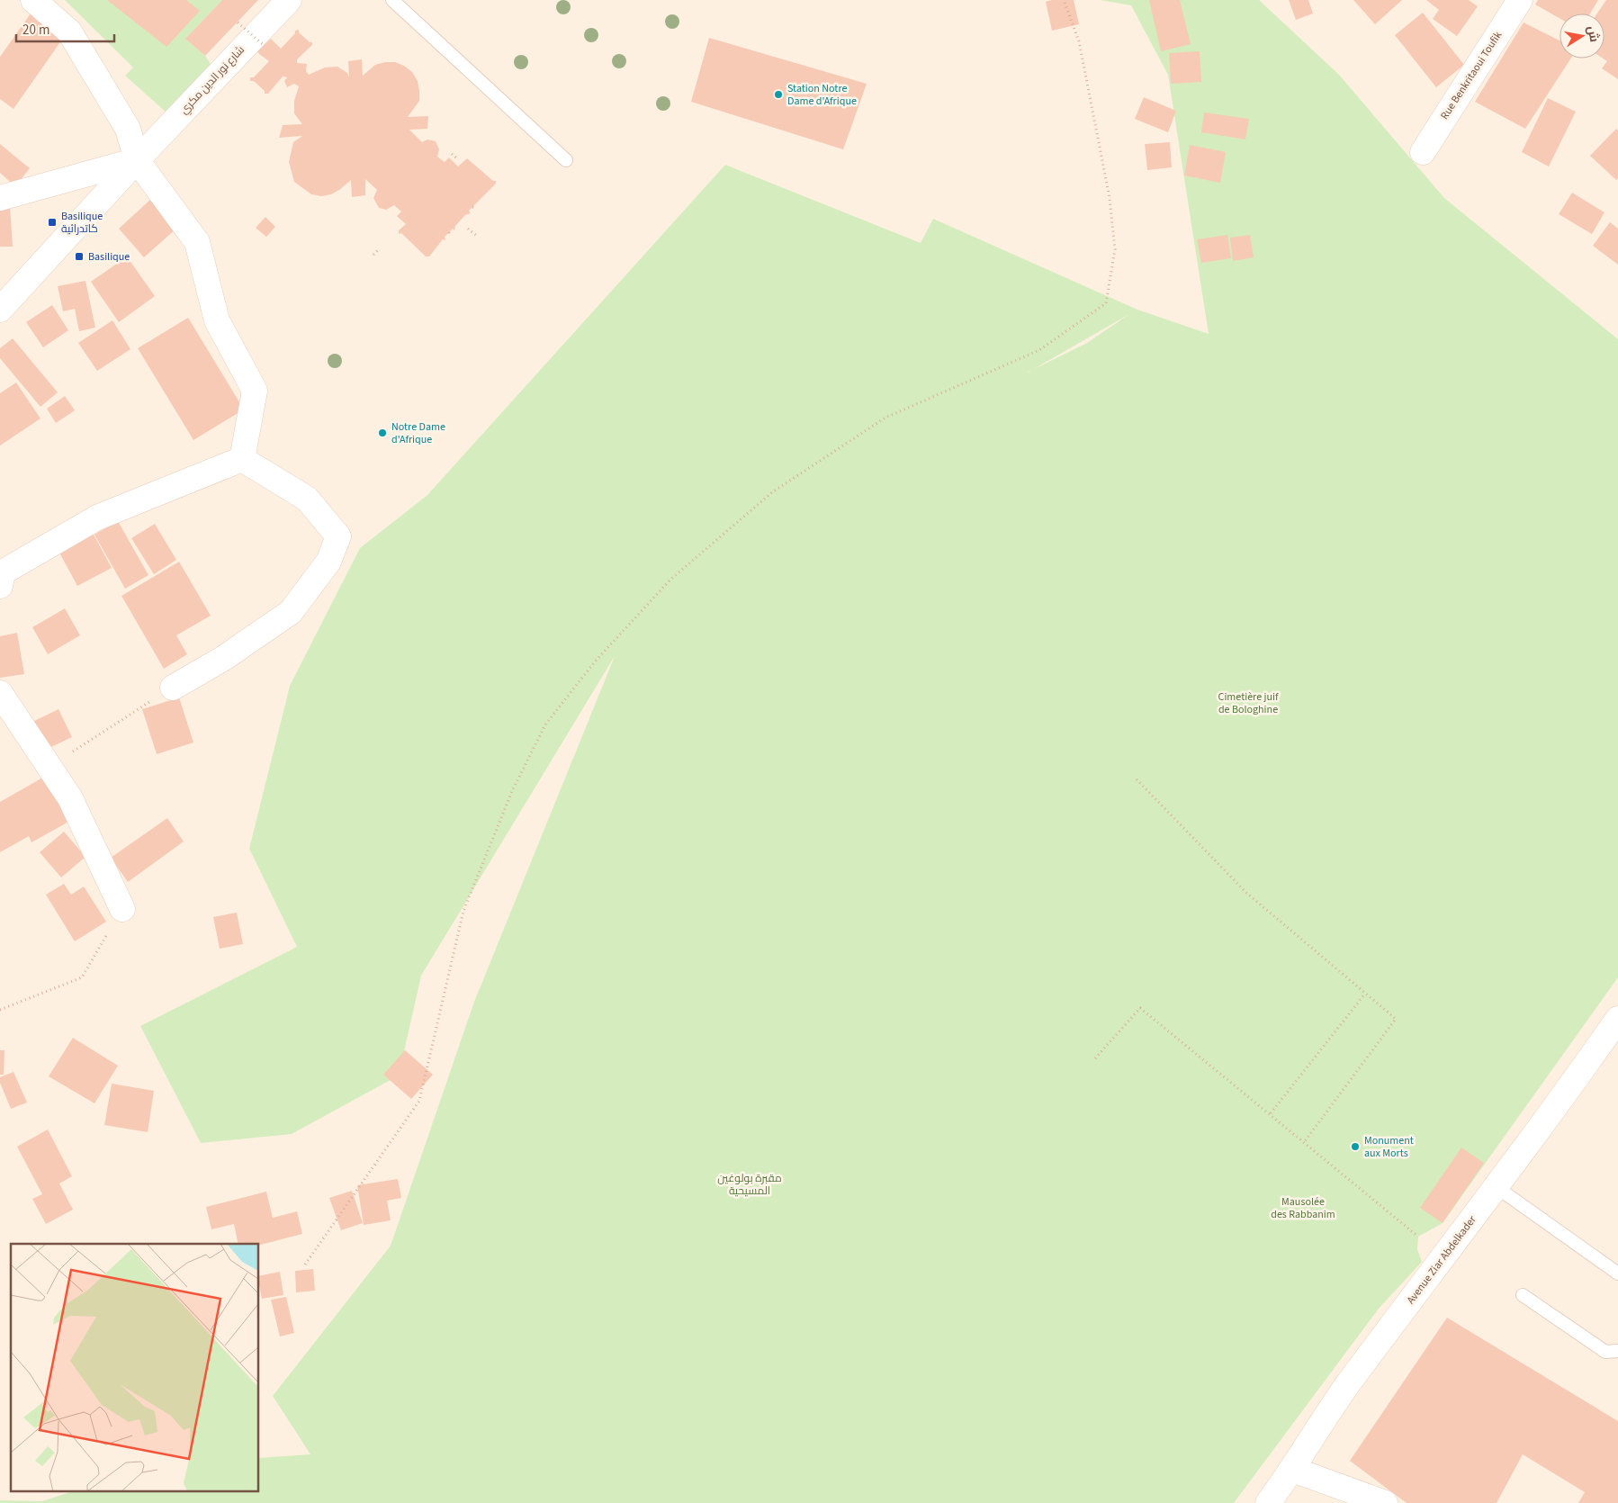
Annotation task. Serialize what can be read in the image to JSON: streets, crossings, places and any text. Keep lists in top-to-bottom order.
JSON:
{
  "streets": {
    "street": ["Rue Benkritaoui Toufik", "شارع نور الدين مكري", "Avenue Ziar Abdelkader"]
  },
  "parks": ["Cimetière juif de Bologhine", "مقبرة بولوغين المسيحية", "Mausolée des Rabbanim"],
  "places": {
    "other": ["Station Notre Dame d'Afrique", "Notre Dame d'Afrique", "Monument aux Morts"],
    "transit": ["Basilique كاتدرائية", "Basilique"]
  },
  "scale_bar": "20 m",
  "north": "right"
}
